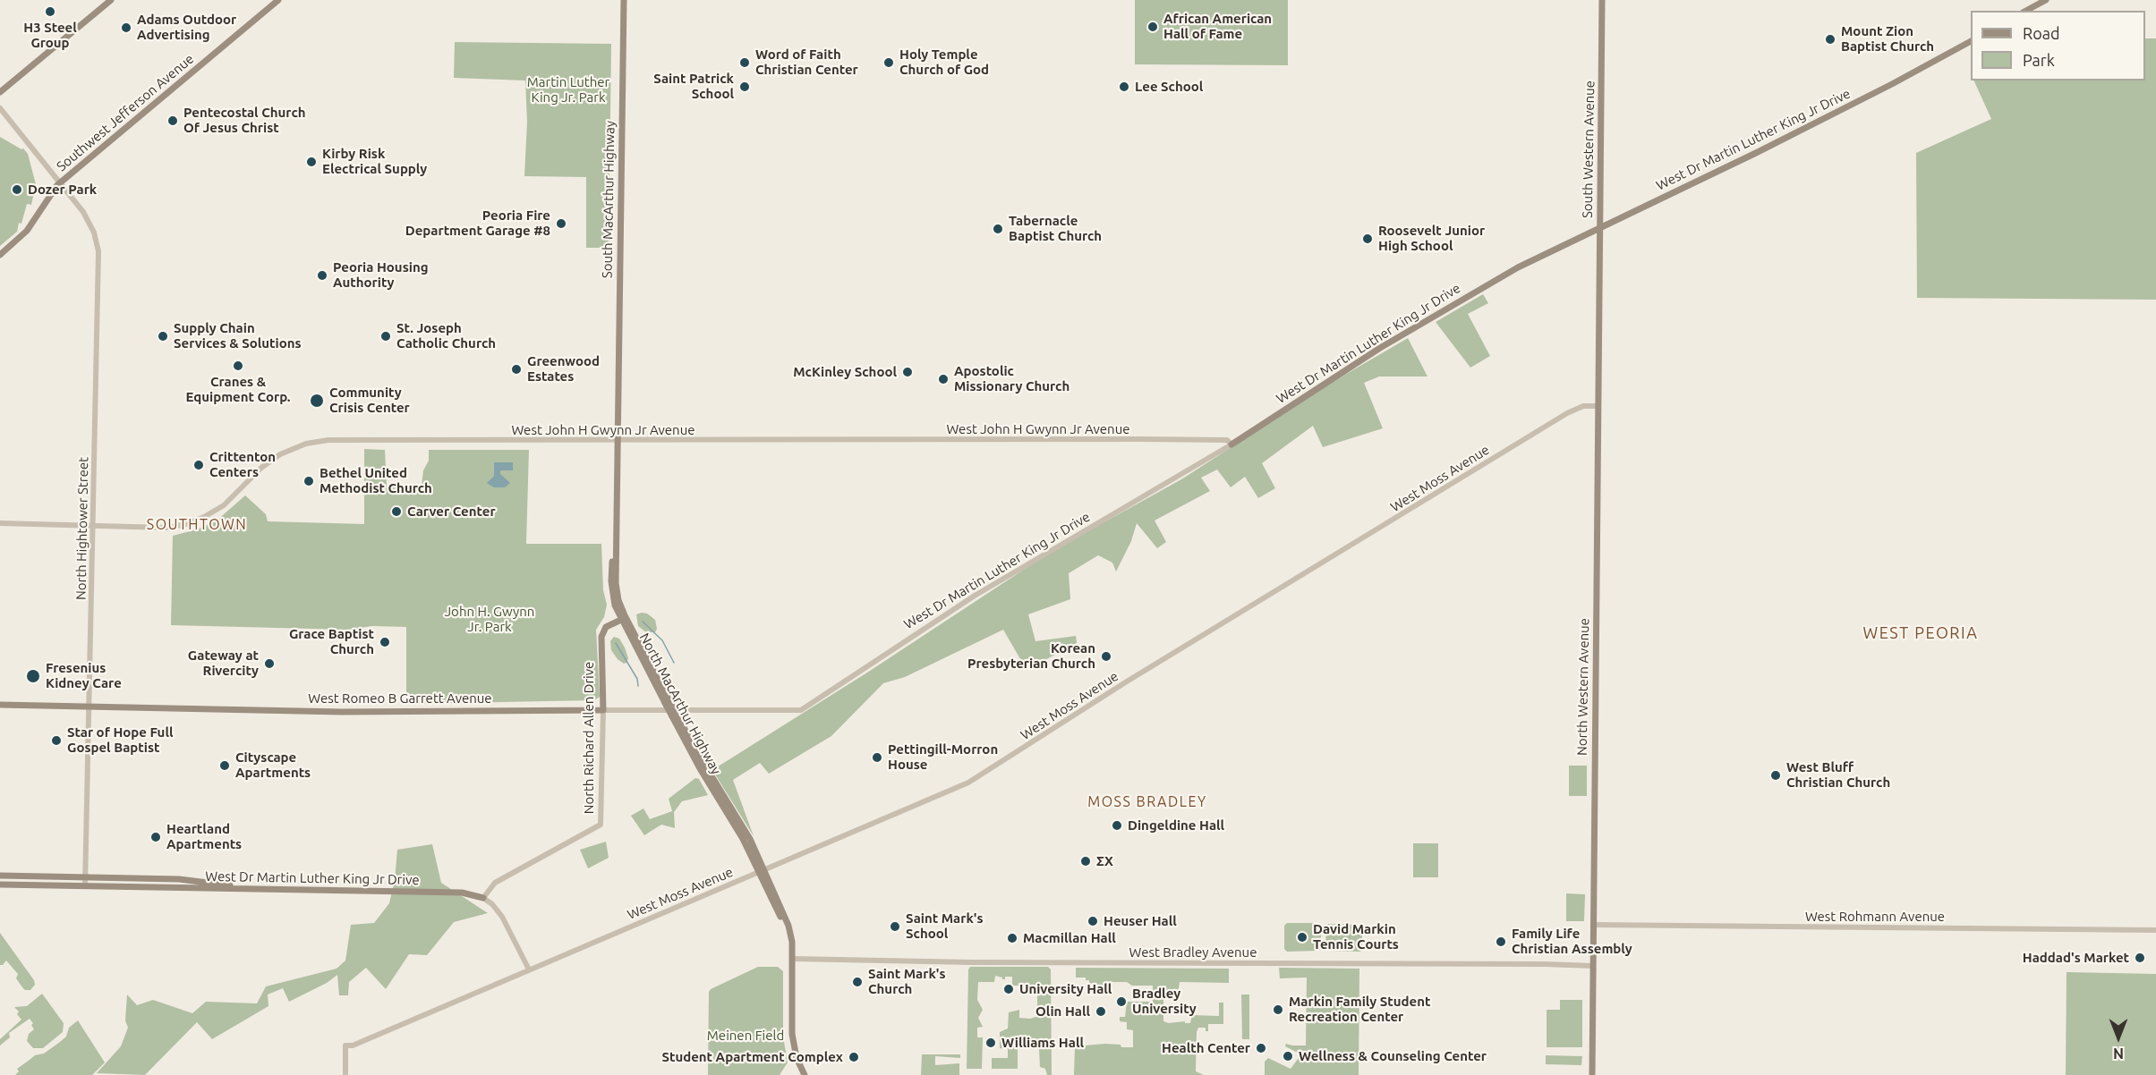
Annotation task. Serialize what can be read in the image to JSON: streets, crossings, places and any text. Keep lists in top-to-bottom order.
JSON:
{
  "streets": {
    "main road": [
      "Southwest Jefferson Avenue",
      "West Dr Martin Luther King Jr Drive",
      "South Western Avenue",
      "South MacArthur Highway",
      "North Western Avenue",
      "West Romeo B Garrett Avenue",
      "North MacArthur Highway",
      "North Richard Allen Drive"
    ],
    "street": [
      "West John H Gwynn Jr Avenue",
      "West Moss Avenue",
      "North Hightower Street",
      "West Rohmann Avenue",
      "West Bradley Avenue"
    ]
  },
  "crossings": [
    ["Southwest Jefferson Avenue", "North Hightower Street"],
    ["West Dr Martin Luther King Jr Drive", "South Western Avenue"],
    ["West Dr Martin Luther King Jr Drive", "West John H Gwynn Jr Avenue"],
    ["West Dr Martin Luther King Jr Drive", "North Hightower Street"],
    ["West Dr Martin Luther King Jr Drive", "West Romeo B Garrett Avenue"],
    ["West Dr Martin Luther King Jr Drive", "North Richard Allen Drive"],
    ["South Western Avenue", "North Western Avenue"],
    ["South MacArthur Highway", "North MacArthur Highway"],
    ["West John H Gwynn Jr Avenue", "North Hightower Street"],
    ["West John H Gwynn Jr Avenue", "North MacArthur Highway"],
    ["West Moss Avenue", "North Western Avenue"],
    ["West Moss Avenue", "North MacArthur Highway"],
    ["North Hightower Street", "West Romeo B Garrett Avenue"],
    ["North Western Avenue", "West Rohmann Avenue"],
    ["North Western Avenue", "West Bradley Avenue"],
    ["West Romeo B Garrett Avenue", "North Richard Allen Drive"]
  ],
  "districts": ["SOUTHTOWN", "WEST PEORIA", "MOSS BRADLEY"],
  "parks": ["Martin Luther King Jr. Park", "John H. Gwynn Jr. Park", "Meinen Field"],
  "places": [
    "H3 Steel Group",
    "African American Hall of Fame",
    "Adams Outdoor Advertising",
    "Mount Zion Baptist Church",
    "Word of Faith Christian Center",
    "Holy Temple Church of God",
    "Saint Patrick School",
    "Lee School",
    "Pentecostal Church Of Jesus Christ",
    "Kirby Risk Electrical Supply",
    "Dozer Park",
    "Peoria Fire Department Garage #8",
    "Tabernacle Baptist Church",
    "Roosevelt Junior High School",
    "Peoria Housing Authority",
    "Supply Chain Services & Solutions",
    "St. Joseph Catholic Church",
    "Cranes & Equipment Corp.",
    "Greenwood Estates",
    "McKinley School",
    "Apostolic Missionary Church",
    "Community Crisis Center",
    "Crittenton Centers",
    "Bethel United Methodist Church",
    "Carver Center",
    "Grace Baptist Church",
    "Korean Presbyterian Church",
    "Gateway at Rivercity",
    "Fresenius Kidney Care",
    "Star of Hope Full Gospel Baptist",
    "Pettingill-Morron House",
    "Cityscape Apartments",
    "West Bluff Christian Church",
    "Dingeldine Hall",
    "Heartland Apartments",
    "ΣΧ",
    "Heuser Hall",
    "Saint Mark's School",
    "David Markin Tennis Courts",
    "Macmillan Hall",
    "Family Life Christian Assembly",
    "Haddad's Market",
    "Saint Mark's Church",
    "University Hall",
    "Bradley University",
    "Markin Family Student Recreation Center",
    "Olin Hall",
    "Williams Hall",
    "Health Center",
    "Wellness & Counseling Center",
    "Student Apartment Complex"
  ],
  "legend": ["Road", "Park"],
  "north": "bottom"
}
